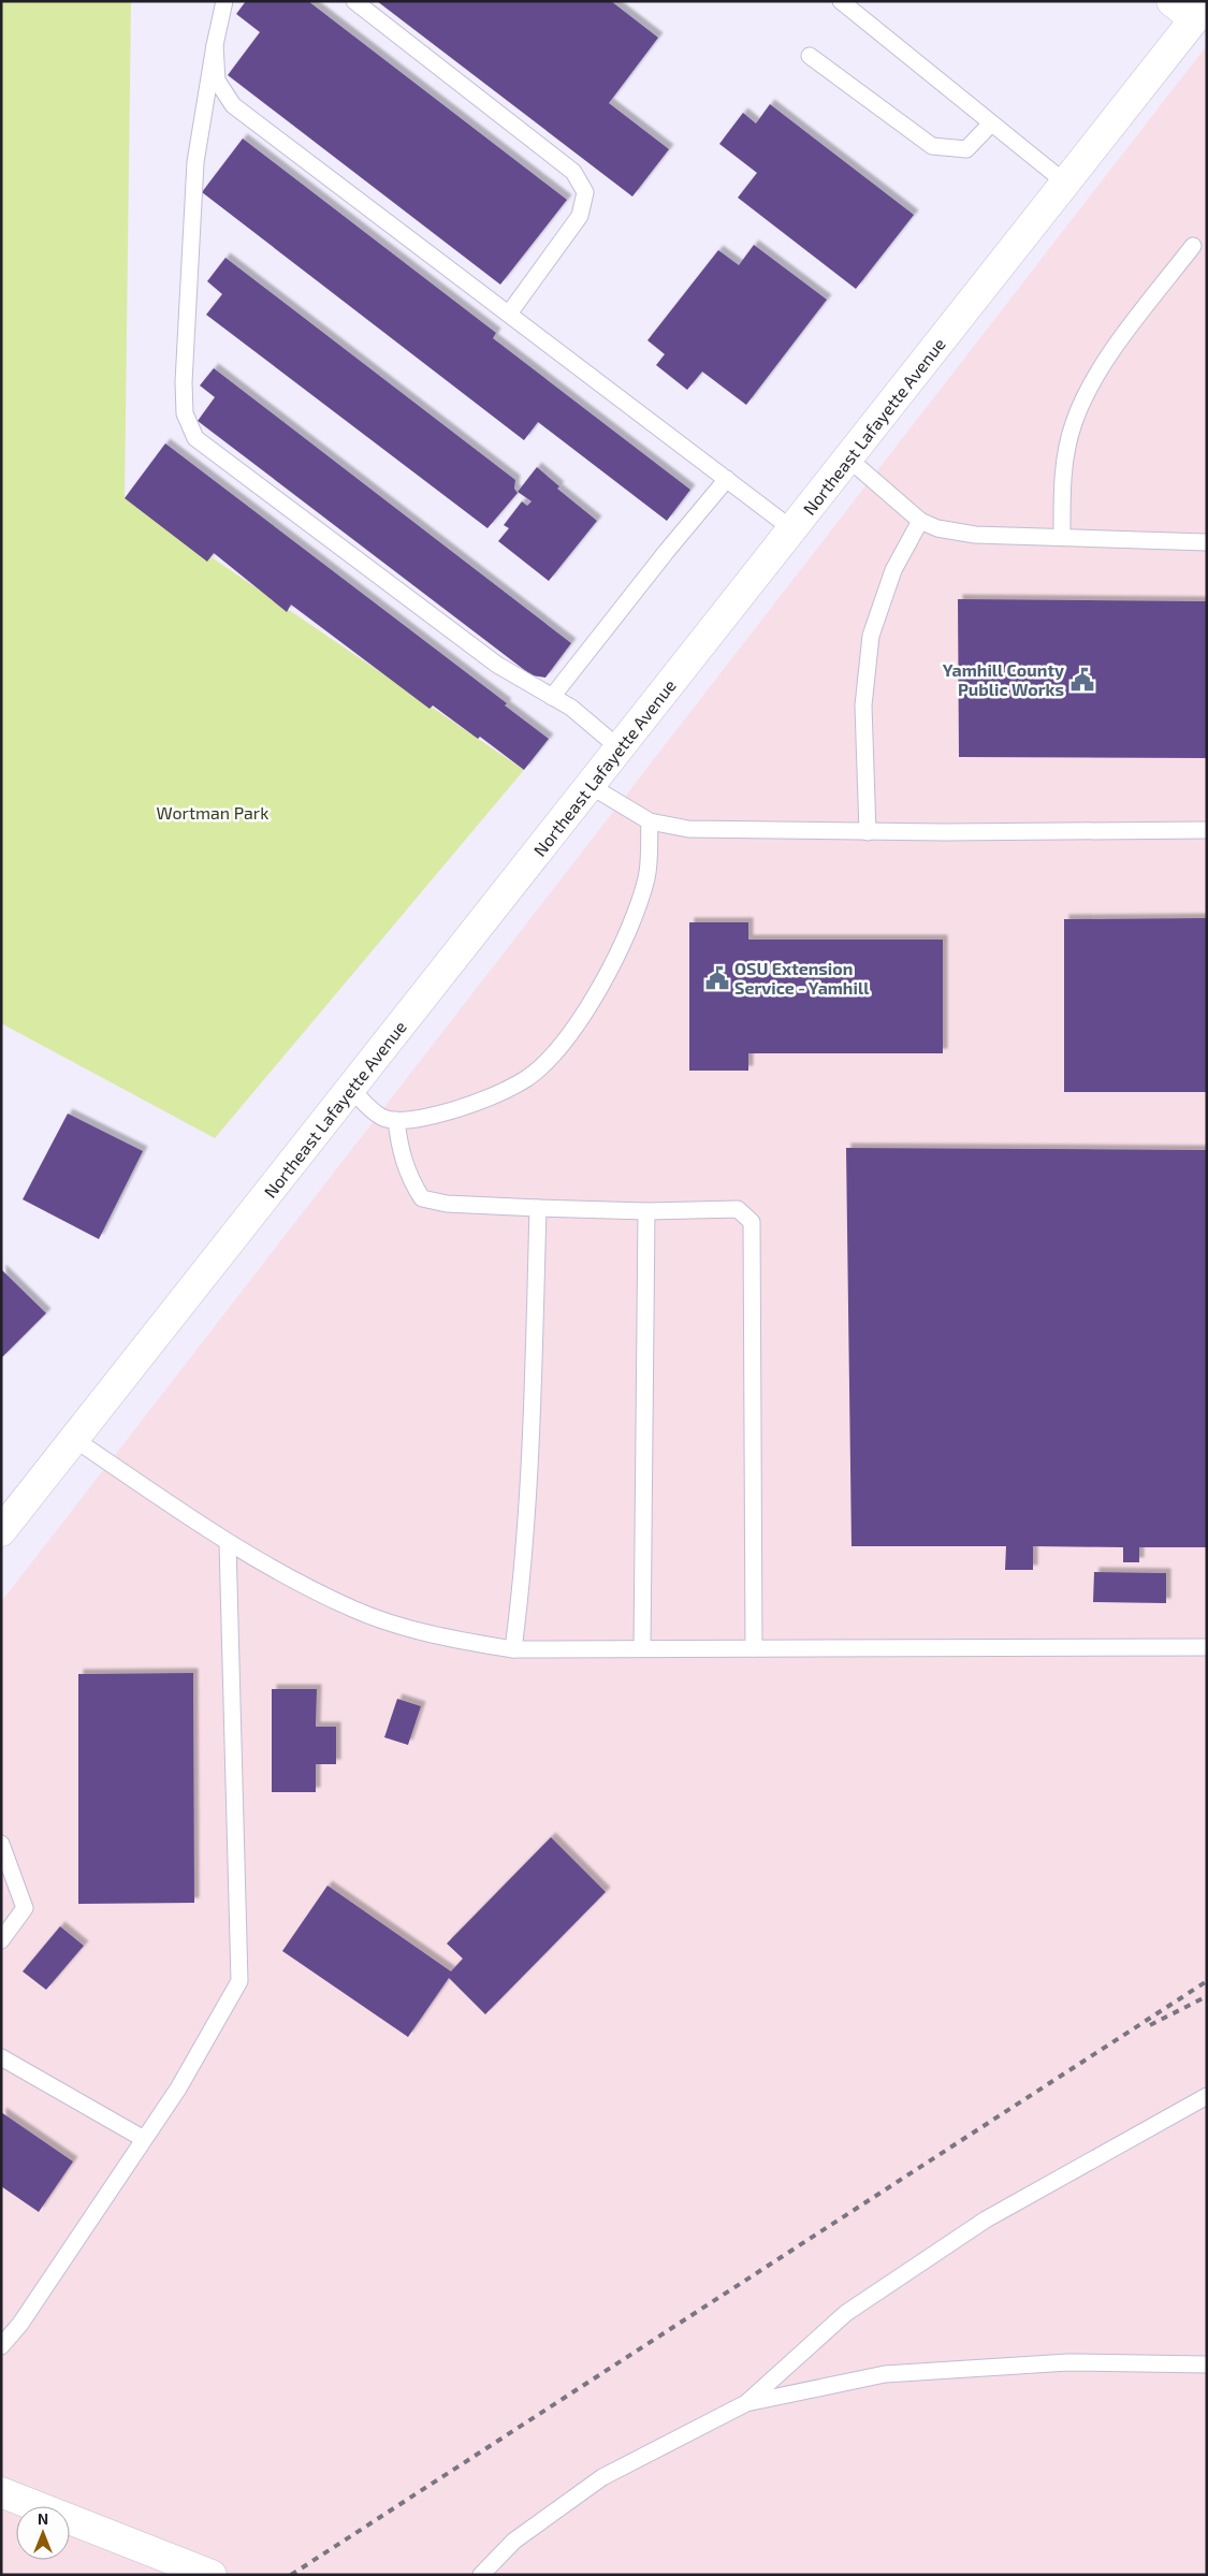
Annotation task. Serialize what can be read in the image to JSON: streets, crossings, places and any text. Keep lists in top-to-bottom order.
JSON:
{
  "streets": {
    "main road": ["Northeast Lafayette Avenue"]
  },
  "parks": ["Wortman Park"],
  "places": {
    "public building": ["Yamhill County Public Works", "OSU Extension Service - Yamhill"]
  },
  "north": "top"
}
